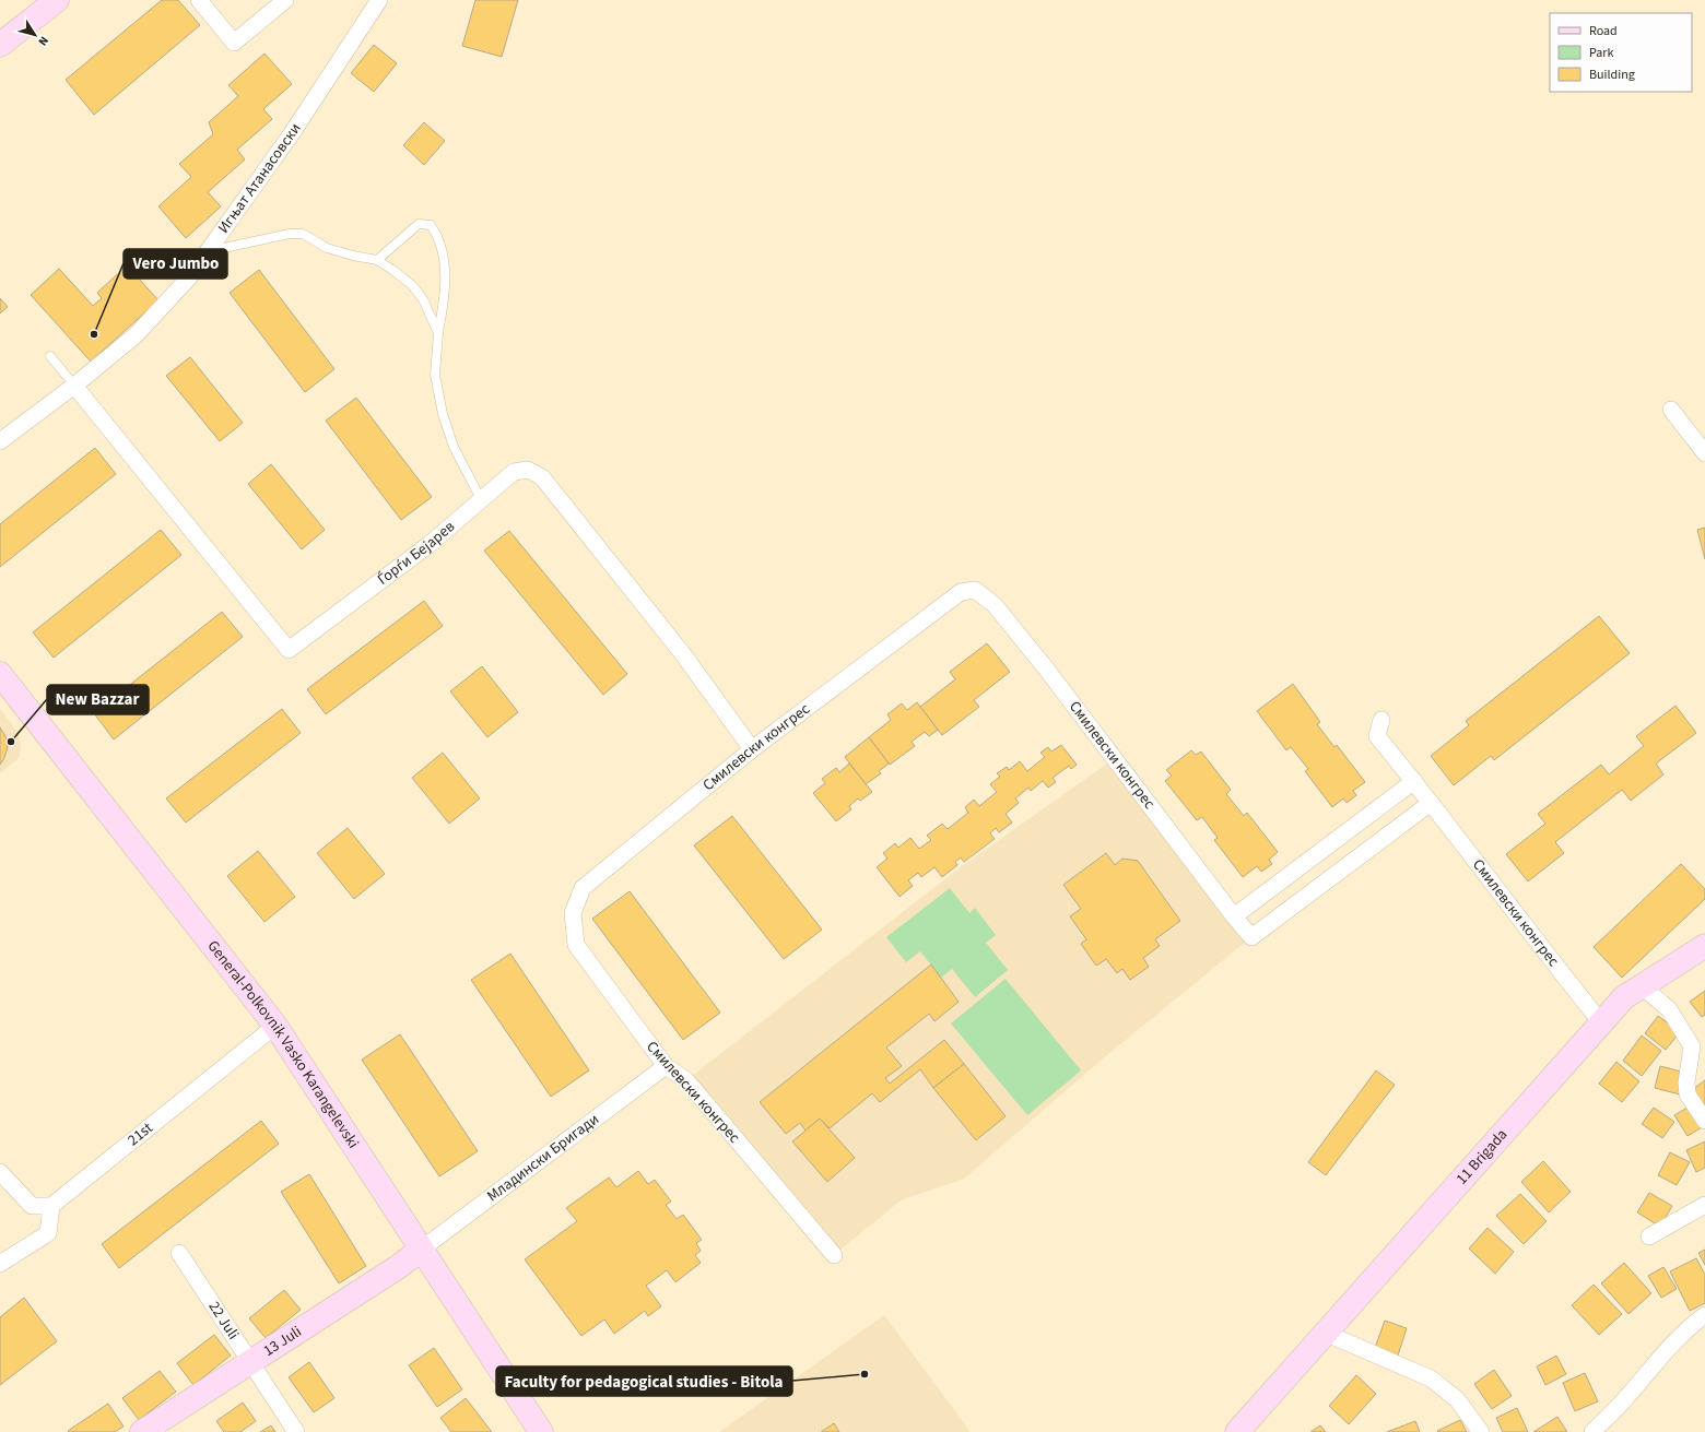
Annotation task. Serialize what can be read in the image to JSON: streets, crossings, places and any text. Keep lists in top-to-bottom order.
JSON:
{
  "streets": {
    "street": [
      "Игњат Атанасовски",
      "Ѓорѓи Бејарев",
      "Смилевски конгрес",
      "General-Polkovnik Vasko Karangelevski",
      "21st",
      "11 Brigada",
      "Младински Бригади",
      "22 Juli",
      "13 Juli"
    ]
  },
  "crossings": [
    ["Игњат Атанасовски", "Ѓорѓи Бејарев"],
    ["Ѓорѓи Бејарев", "Смилевски конгрес"],
    ["Смилевски конгрес", "11 Brigada"],
    ["Смилевски конгрес", "Младински Бригади"],
    ["General-Polkovnik Vasko Karangelevski", "21st"],
    ["General-Polkovnik Vasko Karangelevski", "Младински Бригади"],
    ["General-Polkovnik Vasko Karangelevski", "13 Juli"],
    ["Младински Бригади", "13 Juli"],
    ["22 Juli", "13 Juli"]
  ],
  "places": ["Vero Jumbo", "New Bazzar", "Faculty for pedagogical studies - Bitola"],
  "legend": ["Road", "Park", "Building"],
  "north": "bottom right"
}
